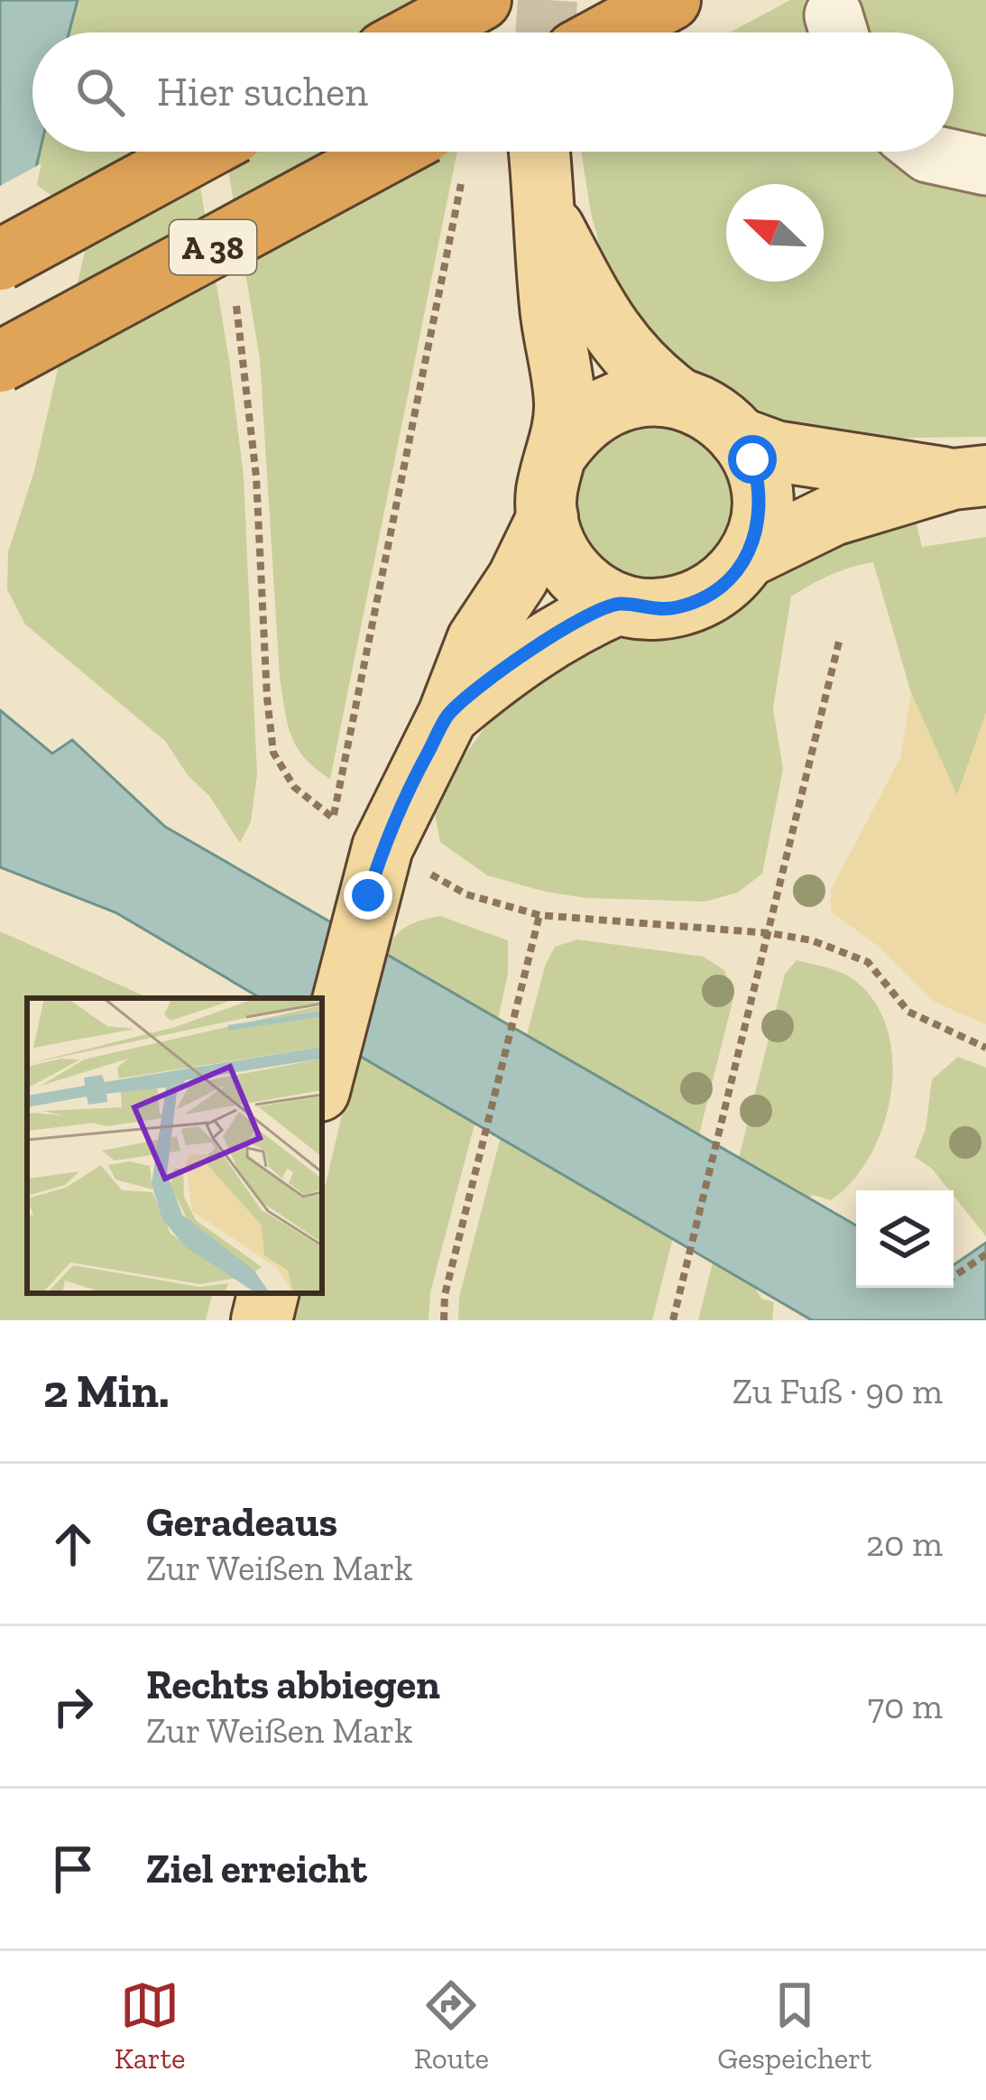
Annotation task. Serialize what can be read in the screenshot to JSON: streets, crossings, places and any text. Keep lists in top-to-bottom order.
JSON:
{
  "streets": {
    "highway": ["A 38"]
  },
  "north": "top left",
  "page": {
    "search": "Hier suchen",
    "heading": ["2 Min.", "Zu Fuß · 90 m"],
    "list": [
      ["Geradeaus", "Zur Weißen Mark", "20 m"],
      ["Rechts abbiegen", "Zur Weißen Mark", "70 m"],
      "Ziel erreicht"
    ],
    "nav": ["Karte", "Route", "Gespeichert"]
  }
}
